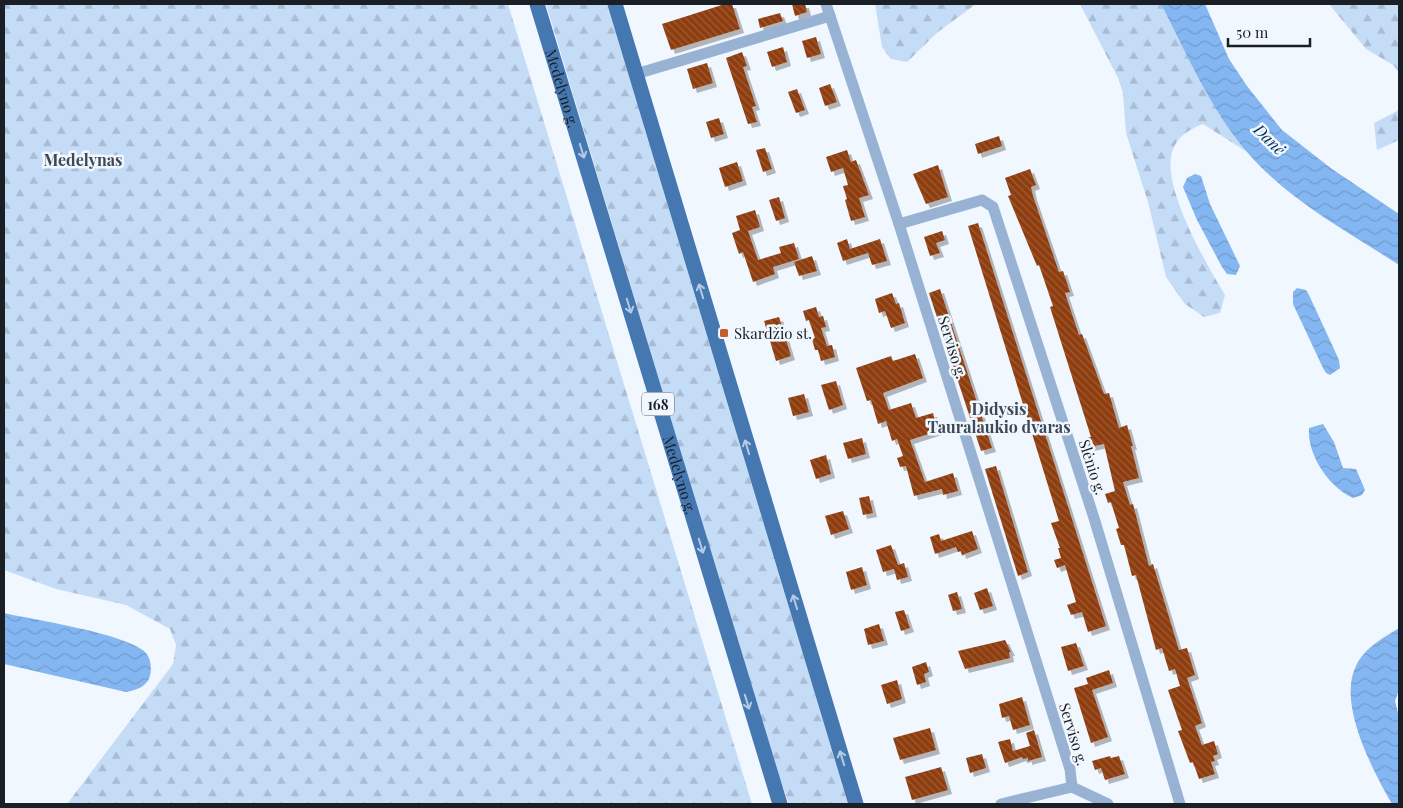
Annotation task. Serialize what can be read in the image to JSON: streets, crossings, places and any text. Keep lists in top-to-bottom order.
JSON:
{
  "streets": {
    "main road": ["Medelyno g.", "168"],
    "street": ["Serviso g.", "Slėnio g."]
  },
  "crossings": [
    ["Serviso g.", "Slėnio g."]
  ],
  "districts": ["Medelynas", "Didysis Tauralaukio dvaras"],
  "water": ["Danė"],
  "places": {
    "transit": ["Skardžio st."]
  },
  "scale_bar": "50 m"
}
